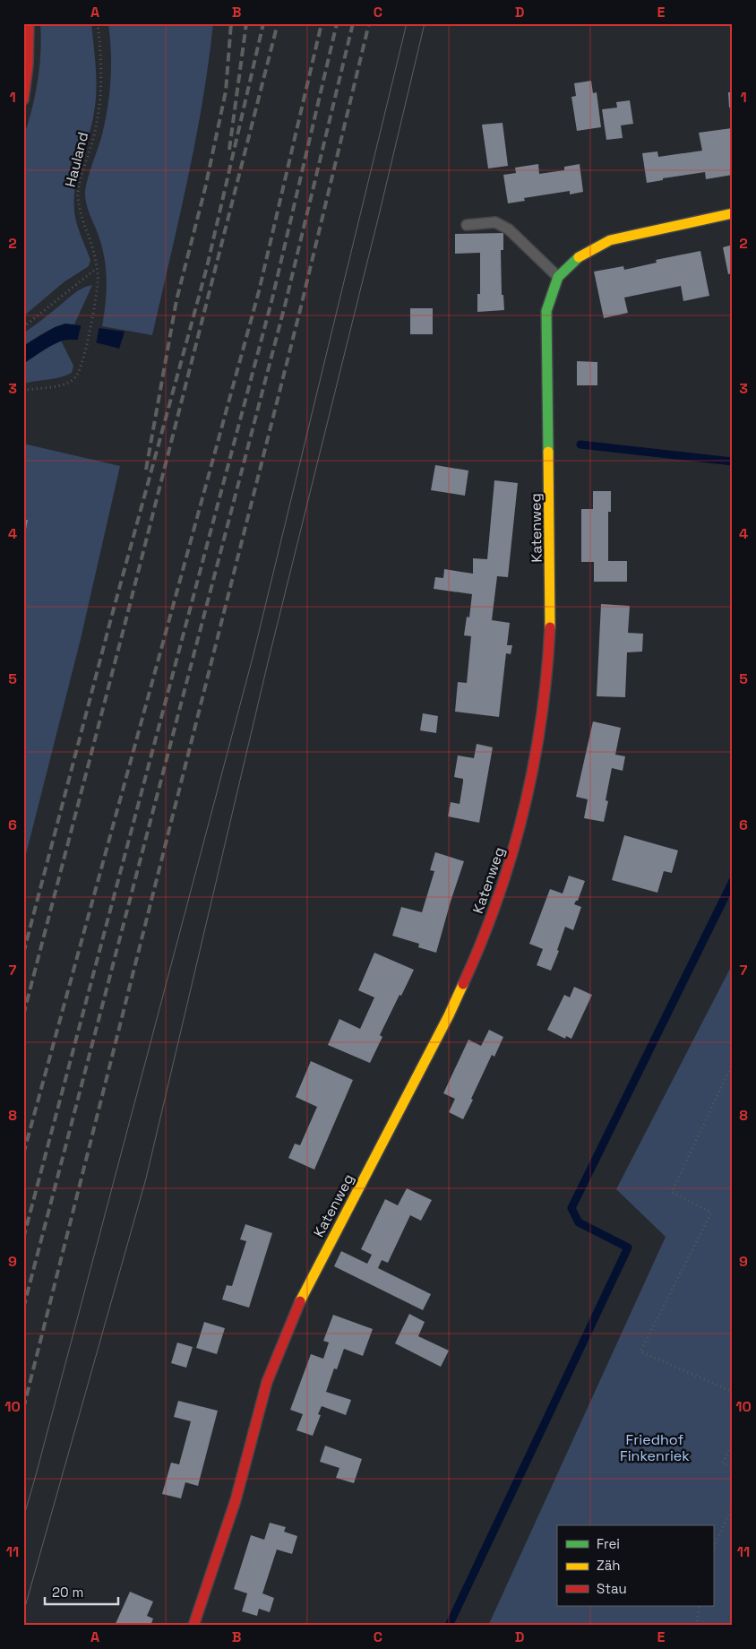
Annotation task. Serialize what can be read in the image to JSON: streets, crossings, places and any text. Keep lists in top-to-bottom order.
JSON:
{
  "streets": {
    "main road": ["Katenweg"],
    "path": ["Hauland"]
  },
  "parks": ["Friedhof Finkenriek"],
  "legend": ["Frei", "Zäh", "Stau"],
  "scale_bar": "20 m",
  "grid": {
    "columns": [
      "A",
      "B",
      "C",
      "D",
      "E"
    ],
    "rows": [
      "1",
      "2",
      "3",
      "4",
      "5",
      "6",
      "7",
      "8",
      "9",
      "10",
      "11"
    ]
  }
}
